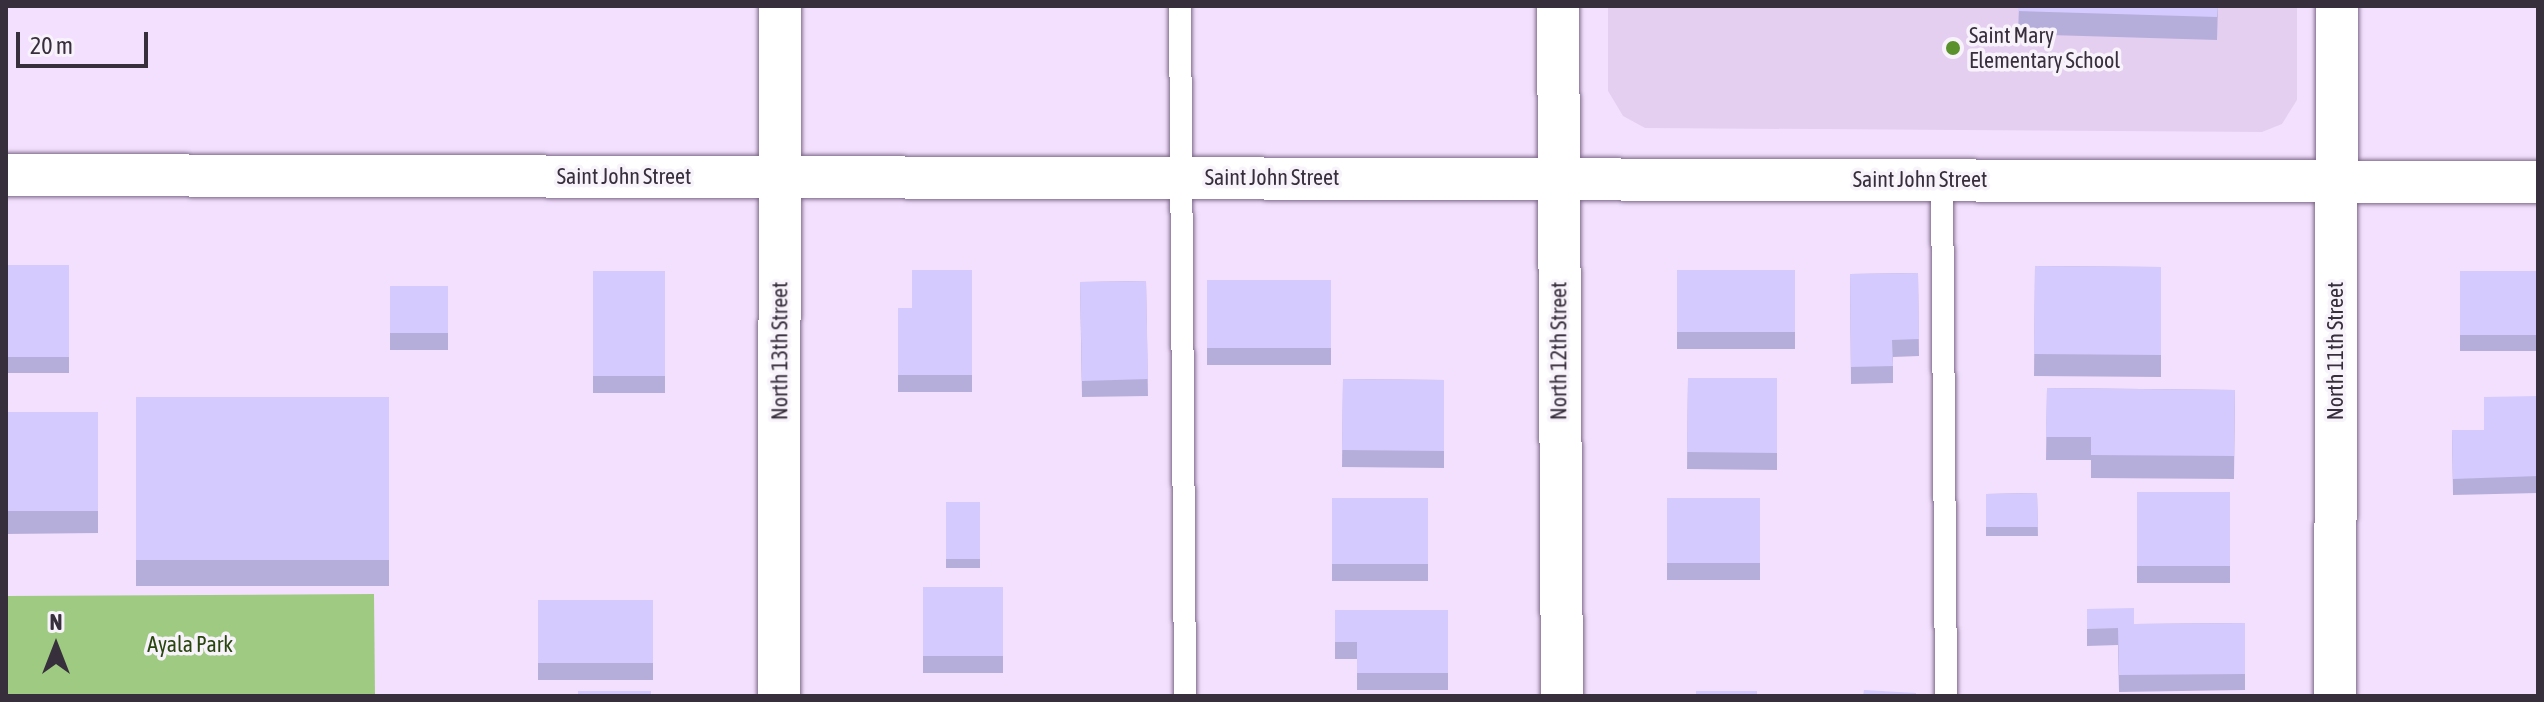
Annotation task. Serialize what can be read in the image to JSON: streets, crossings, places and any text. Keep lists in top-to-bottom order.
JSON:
{
  "streets": {
    "street": [
      "Saint John Street",
      "North 13th Street",
      "North 12th Street",
      "North 11th Street"
    ]
  },
  "crossings": [
    ["Saint John Street", "North 13th Street"],
    ["Saint John Street", "North 12th Street"],
    ["Saint John Street", "North 11th Street"]
  ],
  "parks": ["Ayala Park"],
  "places": ["Saint Mary Elementary School"],
  "scale_bar": "20 m",
  "north": "top"
}
